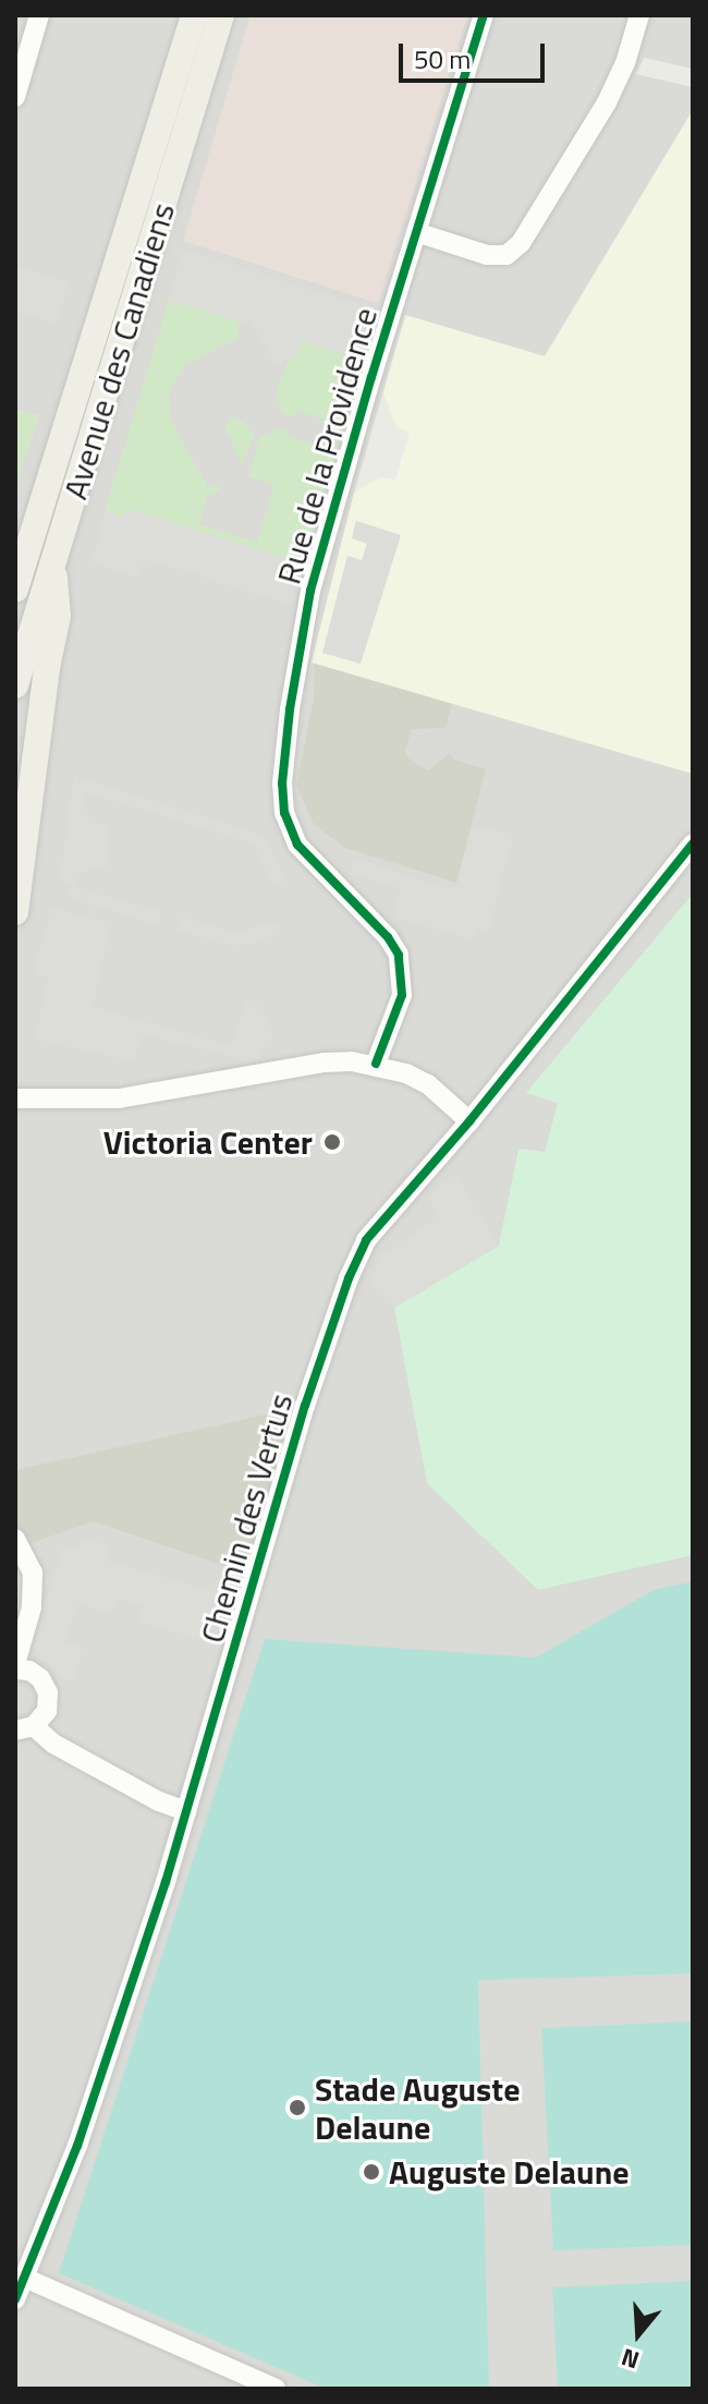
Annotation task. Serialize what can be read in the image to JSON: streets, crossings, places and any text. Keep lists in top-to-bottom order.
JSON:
{
  "streets": {
    "main road": ["Avenue des Canadiens"],
    "street": ["Rue de la Providence", "Chemin des Vertus"]
  },
  "places": ["Victoria Center", "Stade Auguste Delaune", "Auguste Delaune"],
  "scale_bar": "50 m",
  "north": "bottom"
}
